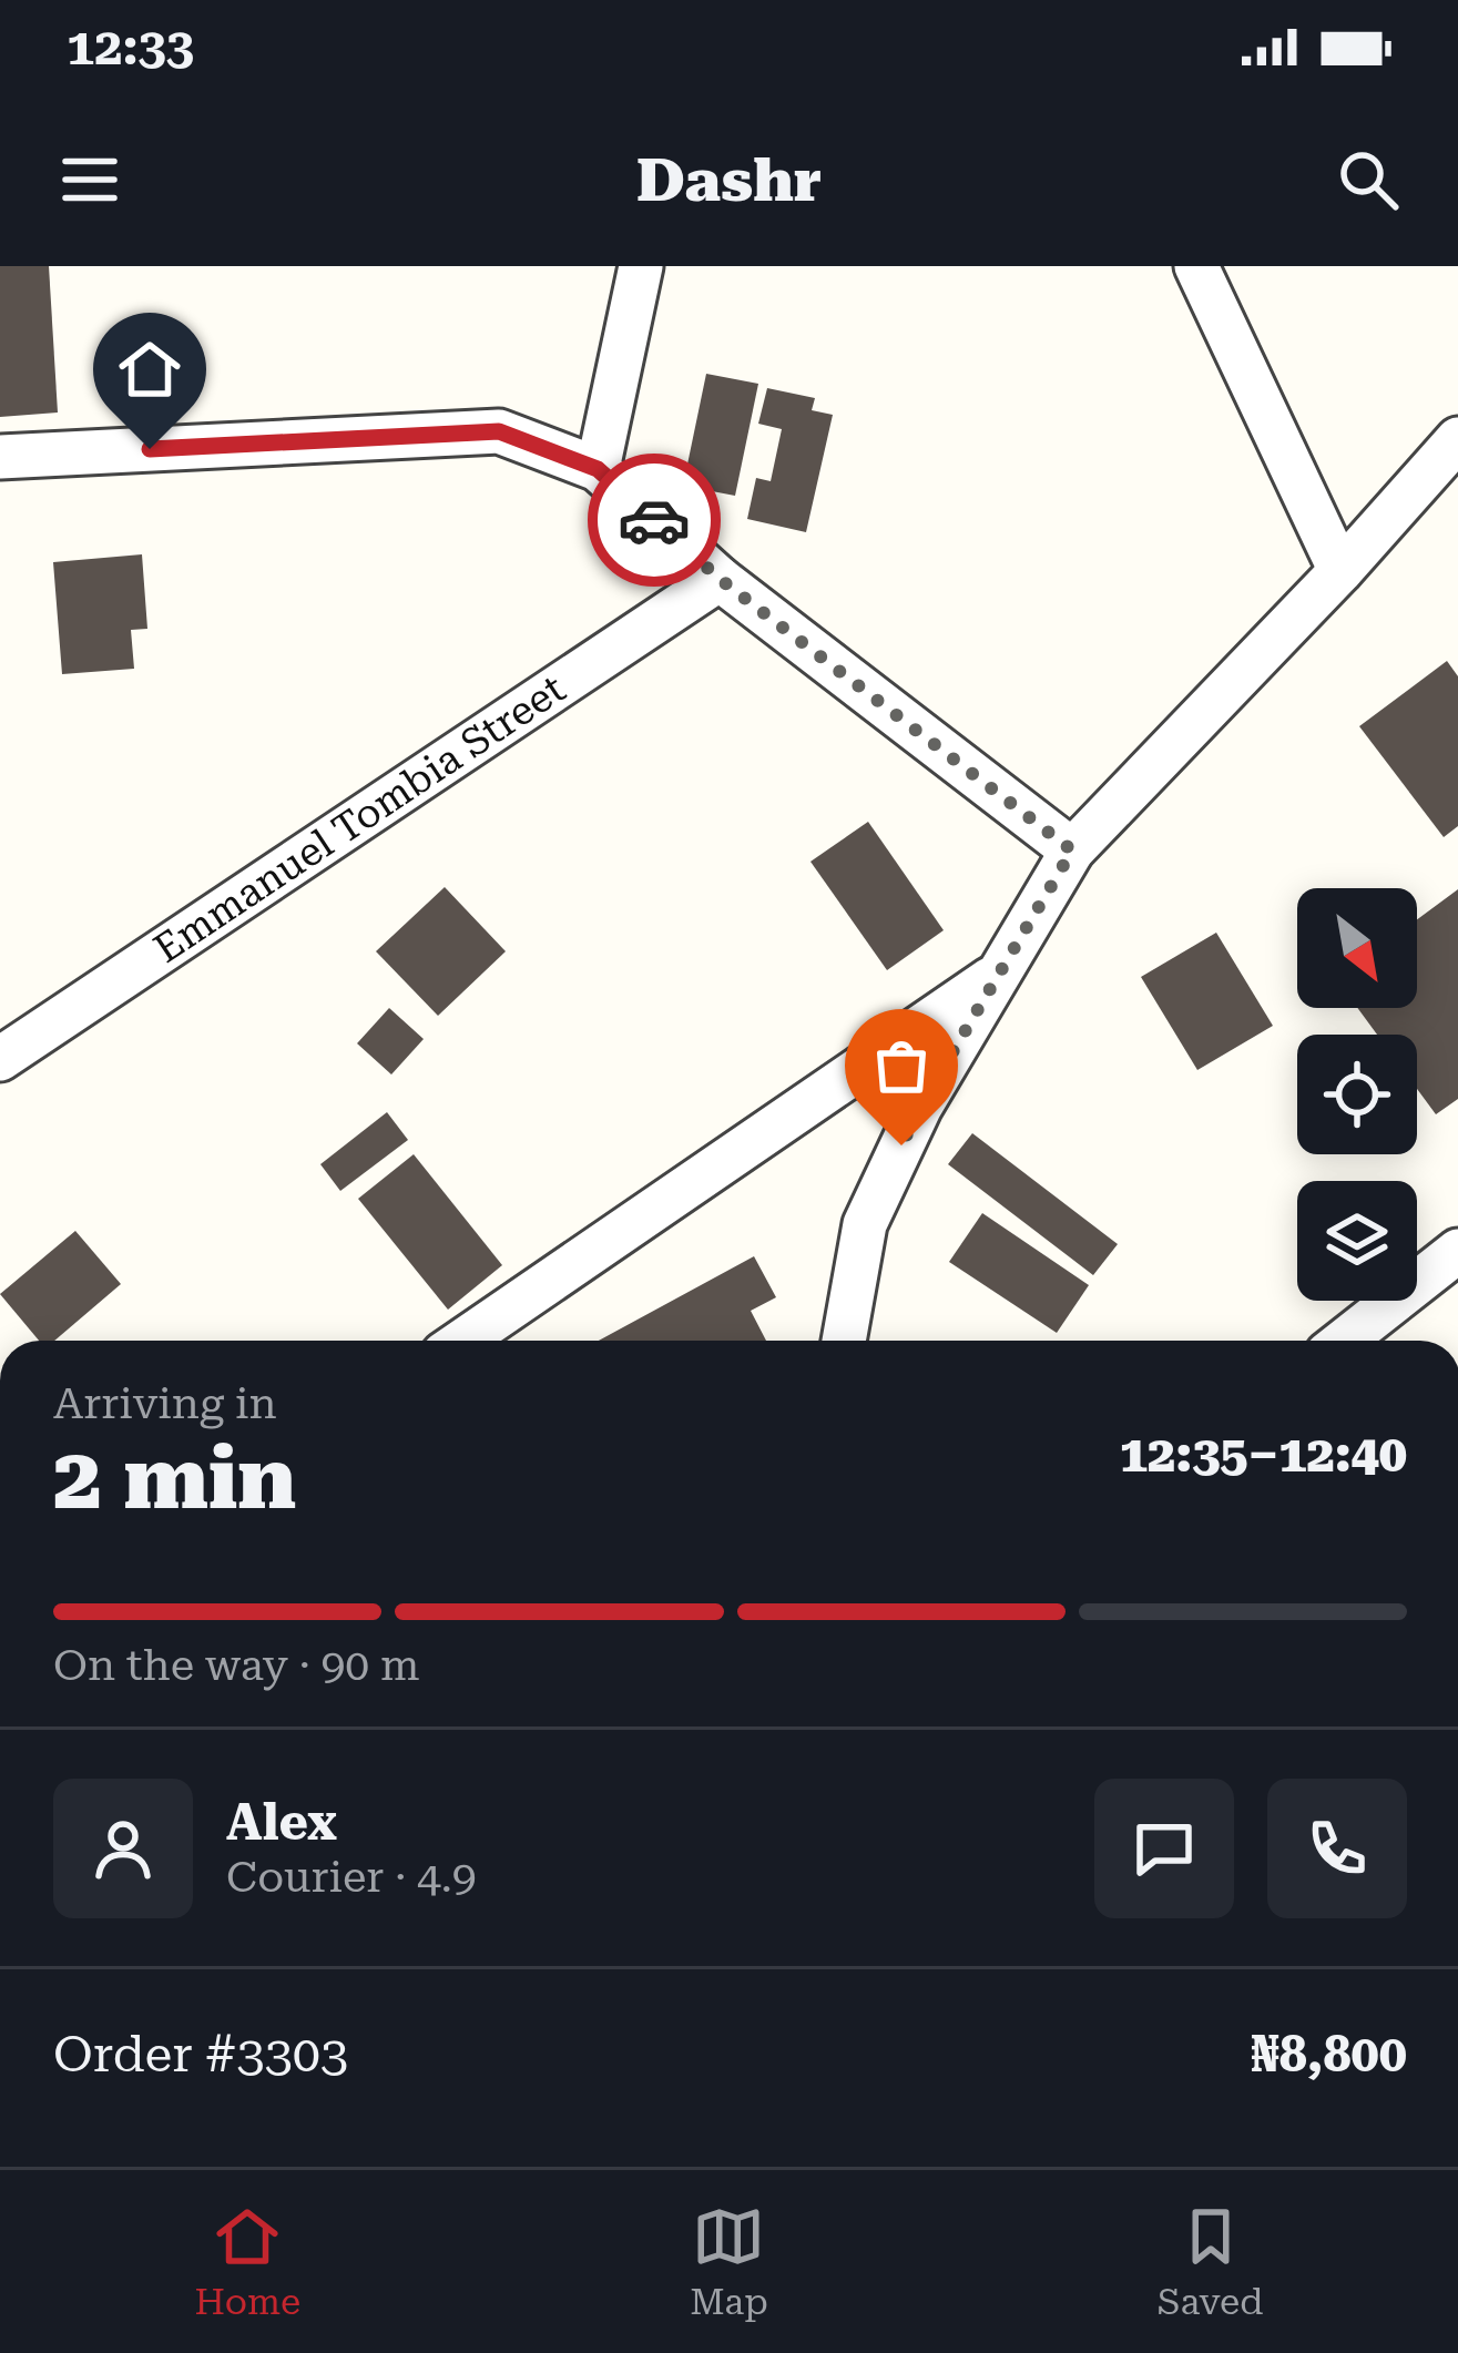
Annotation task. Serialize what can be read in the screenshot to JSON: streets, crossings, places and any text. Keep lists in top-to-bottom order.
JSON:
{
  "streets": {
    "street": ["Emmanuel Tombia Street"]
  },
  "north": "bottom right",
  "page": {
    "status": "12:33",
    "header": "Dashr",
    "heading": ["2 min", "Arriving in", "12:35–12:40"],
    "panel": [
      "Alex",
      "Courier · 4.9",
      "Order #3303",
      "₦8,800"
    ],
    "bar": "On the way · 90 m",
    "tabs": ["Home", "Map", "Saved"]
  }
}
